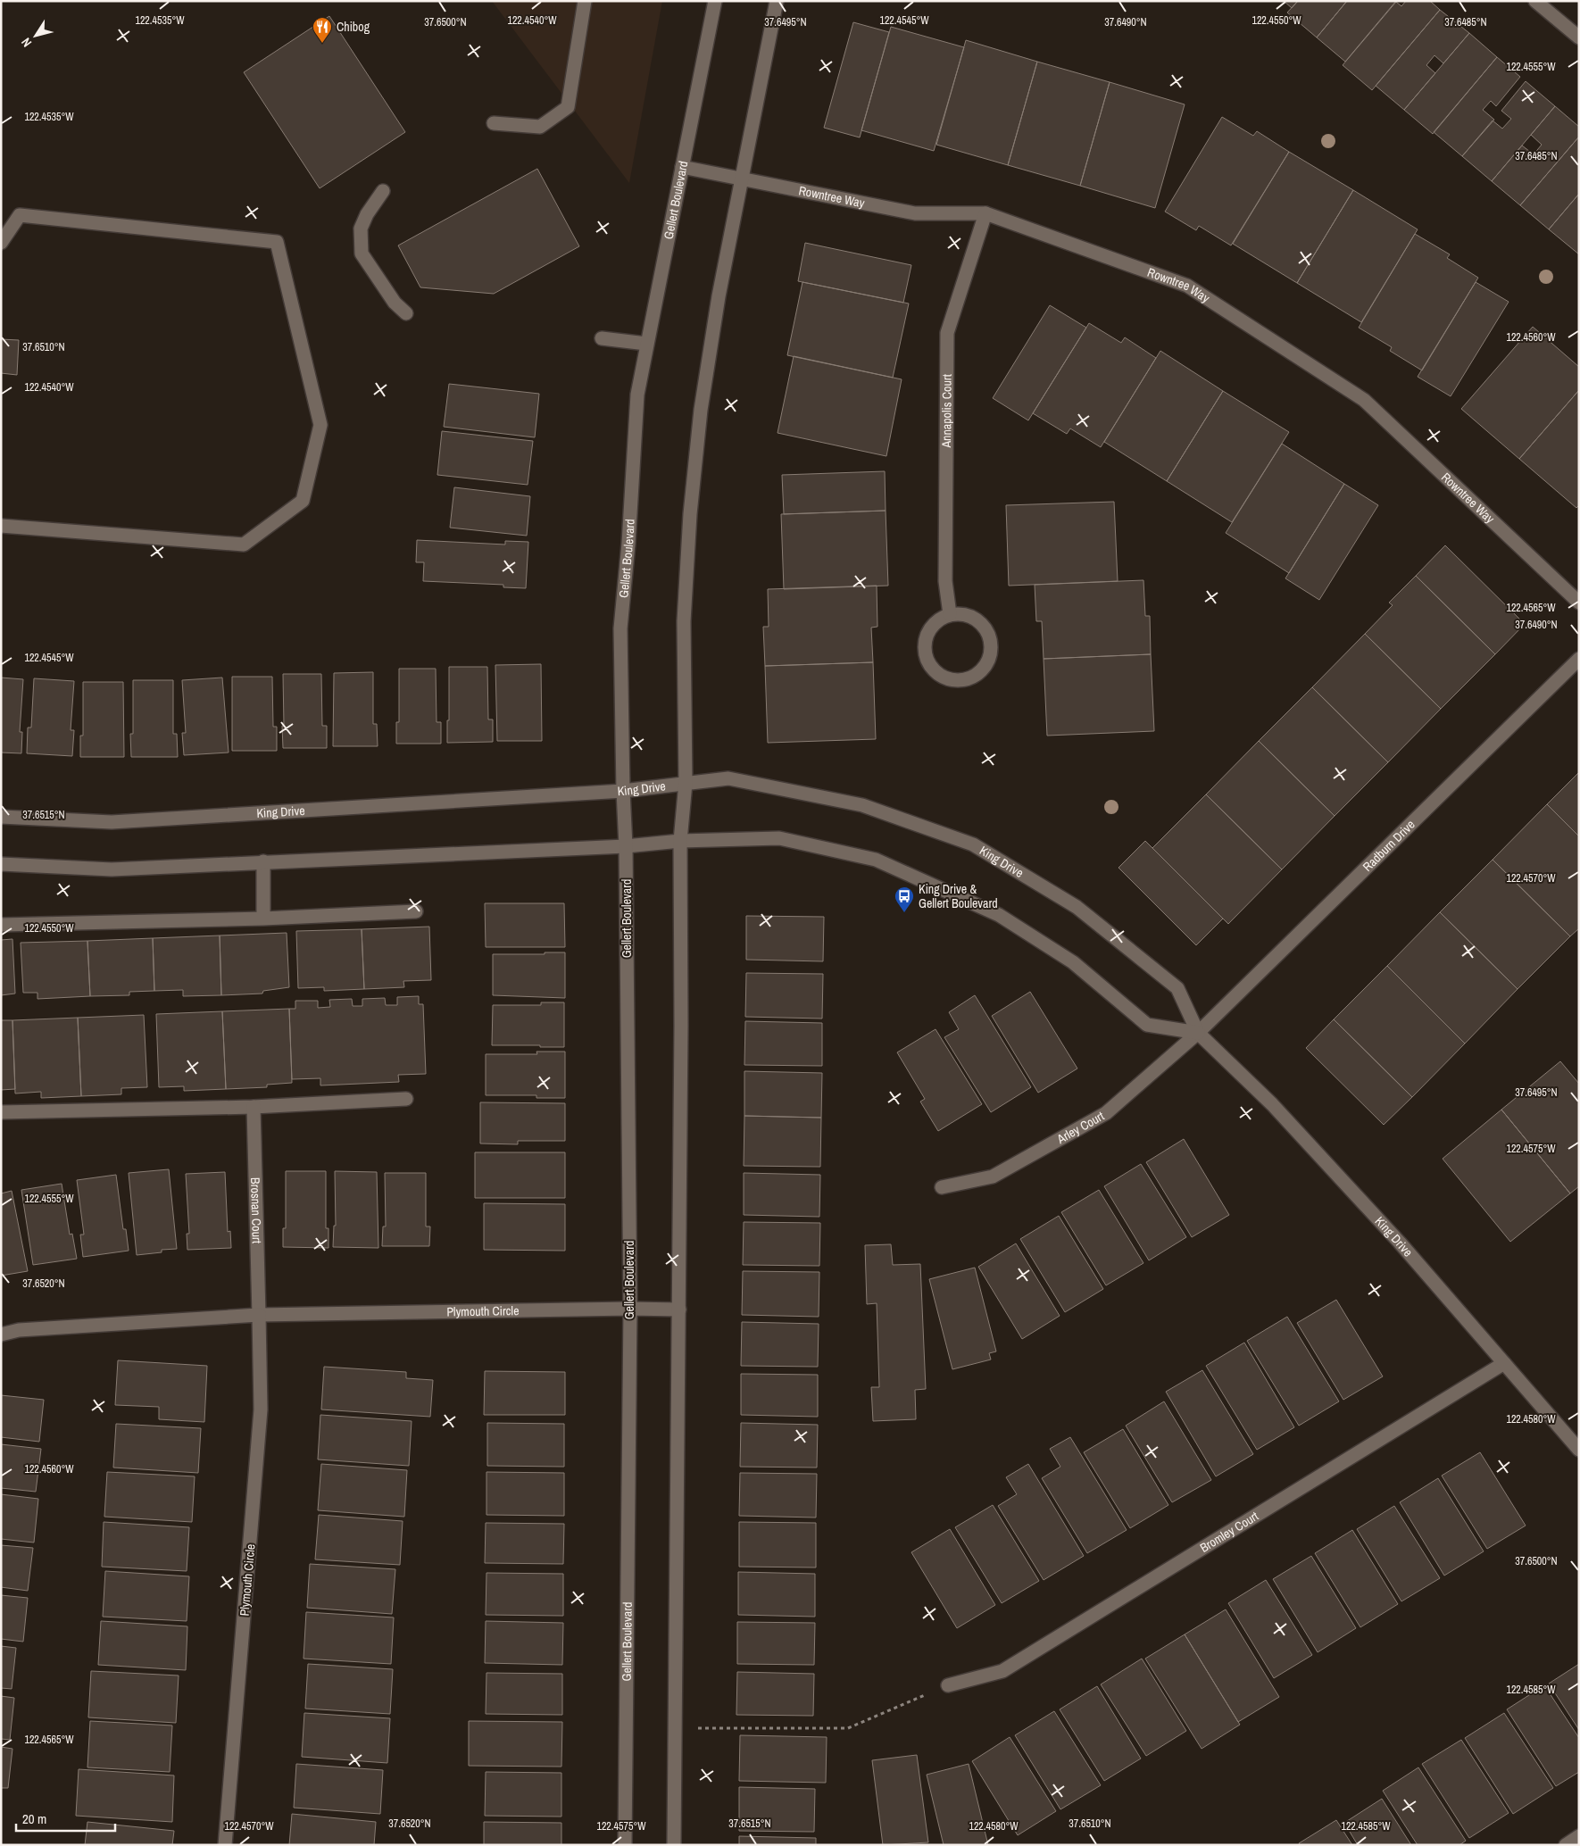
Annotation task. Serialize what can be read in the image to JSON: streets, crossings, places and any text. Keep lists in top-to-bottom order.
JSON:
{
  "streets": {
    "street": [
      "Rowntree Way",
      "Gellert Boulevard",
      "Annapolis Court",
      "King Drive",
      "Radburn Drive",
      "Arley Court",
      "Brosnan Court",
      "Plymouth Circle",
      "Bromley Court"
    ]
  },
  "crossings": [
    ["Rowntree Way", "Gellert Boulevard"],
    ["Rowntree Way", "Annapolis Court"],
    ["Gellert Boulevard", "King Drive"],
    ["Gellert Boulevard", "Plymouth Circle"],
    ["King Drive", "Radburn Drive"],
    ["King Drive", "Arley Court"],
    ["King Drive", "Bromley Court"],
    ["Radburn Drive", "Arley Court"],
    ["Brosnan Court", "Plymouth Circle"]
  ],
  "places": {
    "restaurant": ["Chibog"],
    "bus stop": ["King Drive & Gellert Boulevard"]
  },
  "scale_bar": "20 m",
  "north": "bottom left",
  "coordinates": [
    "122.4535°W",
    "122.4540°W",
    "122.4545°W",
    "122.4550°W",
    "37.6500°N",
    "37.6495°N",
    "37.6490°N",
    "37.6485°N",
    "122.4555°W",
    "122.4560°W",
    "37.6510°N",
    "122.4565°W",
    "37.6515°N",
    "122.4570°W",
    "122.4575°W",
    "37.6520°N",
    "122.4580°W",
    "122.4585°W"
  ]
}
